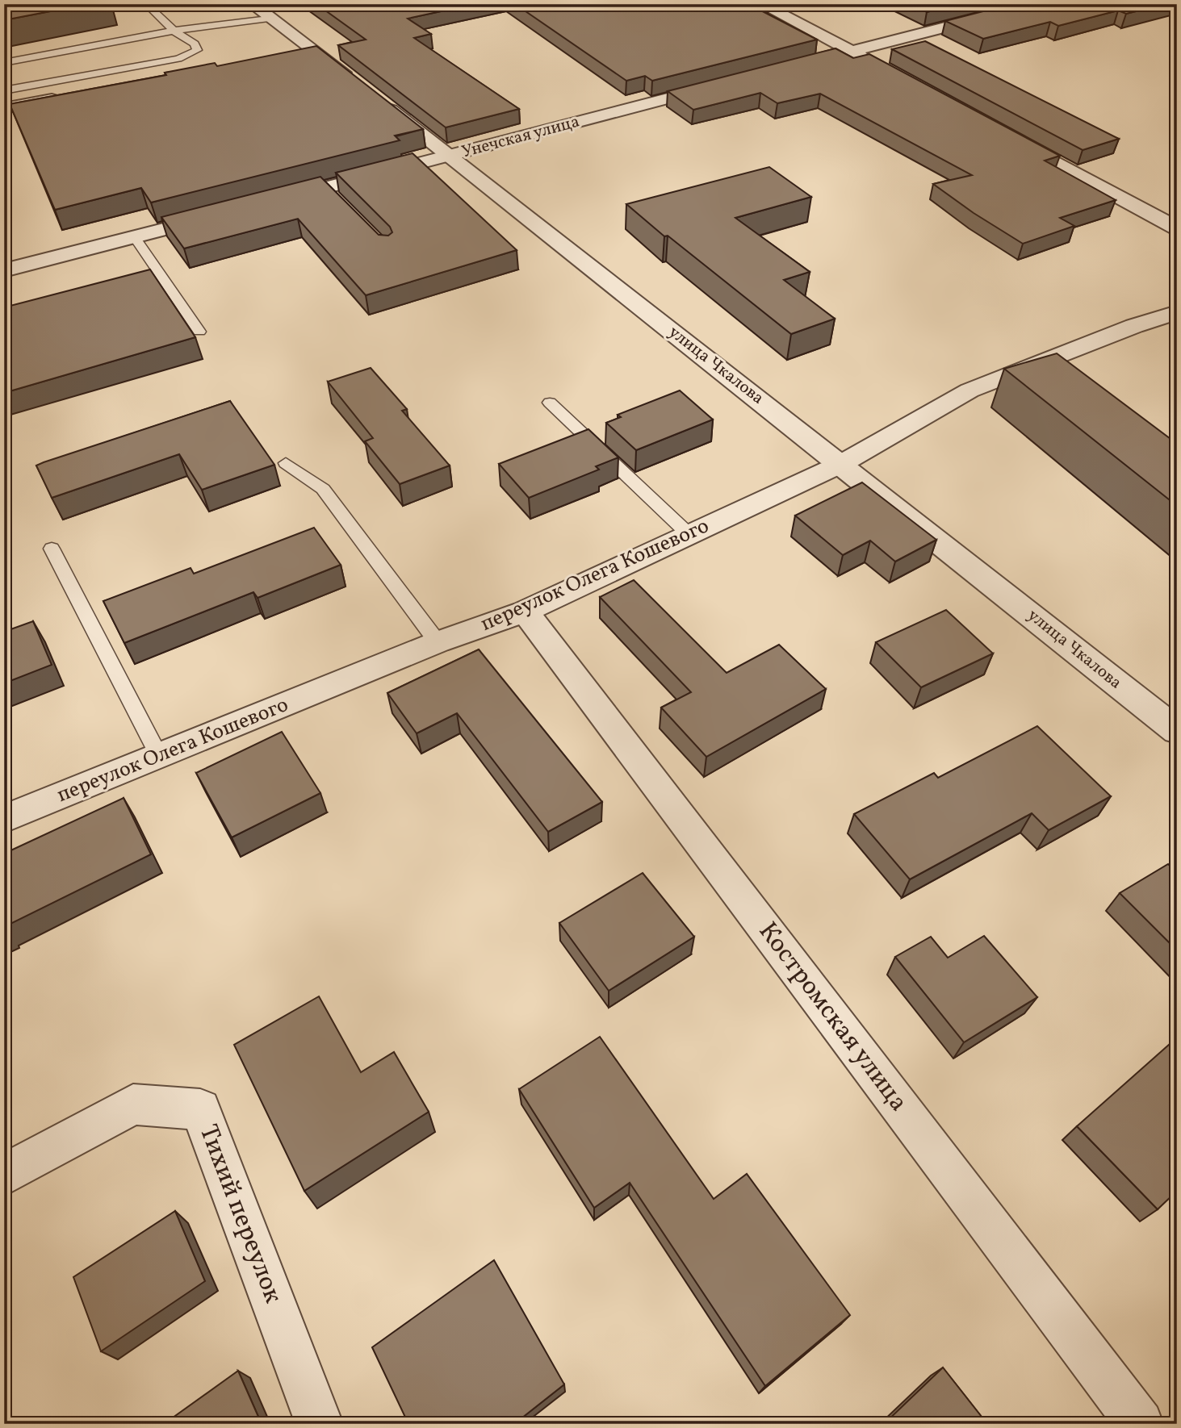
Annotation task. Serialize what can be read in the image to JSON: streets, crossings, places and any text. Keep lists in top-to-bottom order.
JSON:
{
  "streets": {
    "street": [
      "Унечская улица",
      "улица Чкалова",
      "переулок Олега Кошевого",
      "Костромская улица",
      "Тихий переулок"
    ]
  },
  "crossings": [
    ["Унечская улица", "улица Чкалова"],
    ["улица Чкалова", "переулок Олега Кошевого"],
    ["переулок Олега Кошевого", "Костромская улица"]
  ]
}
